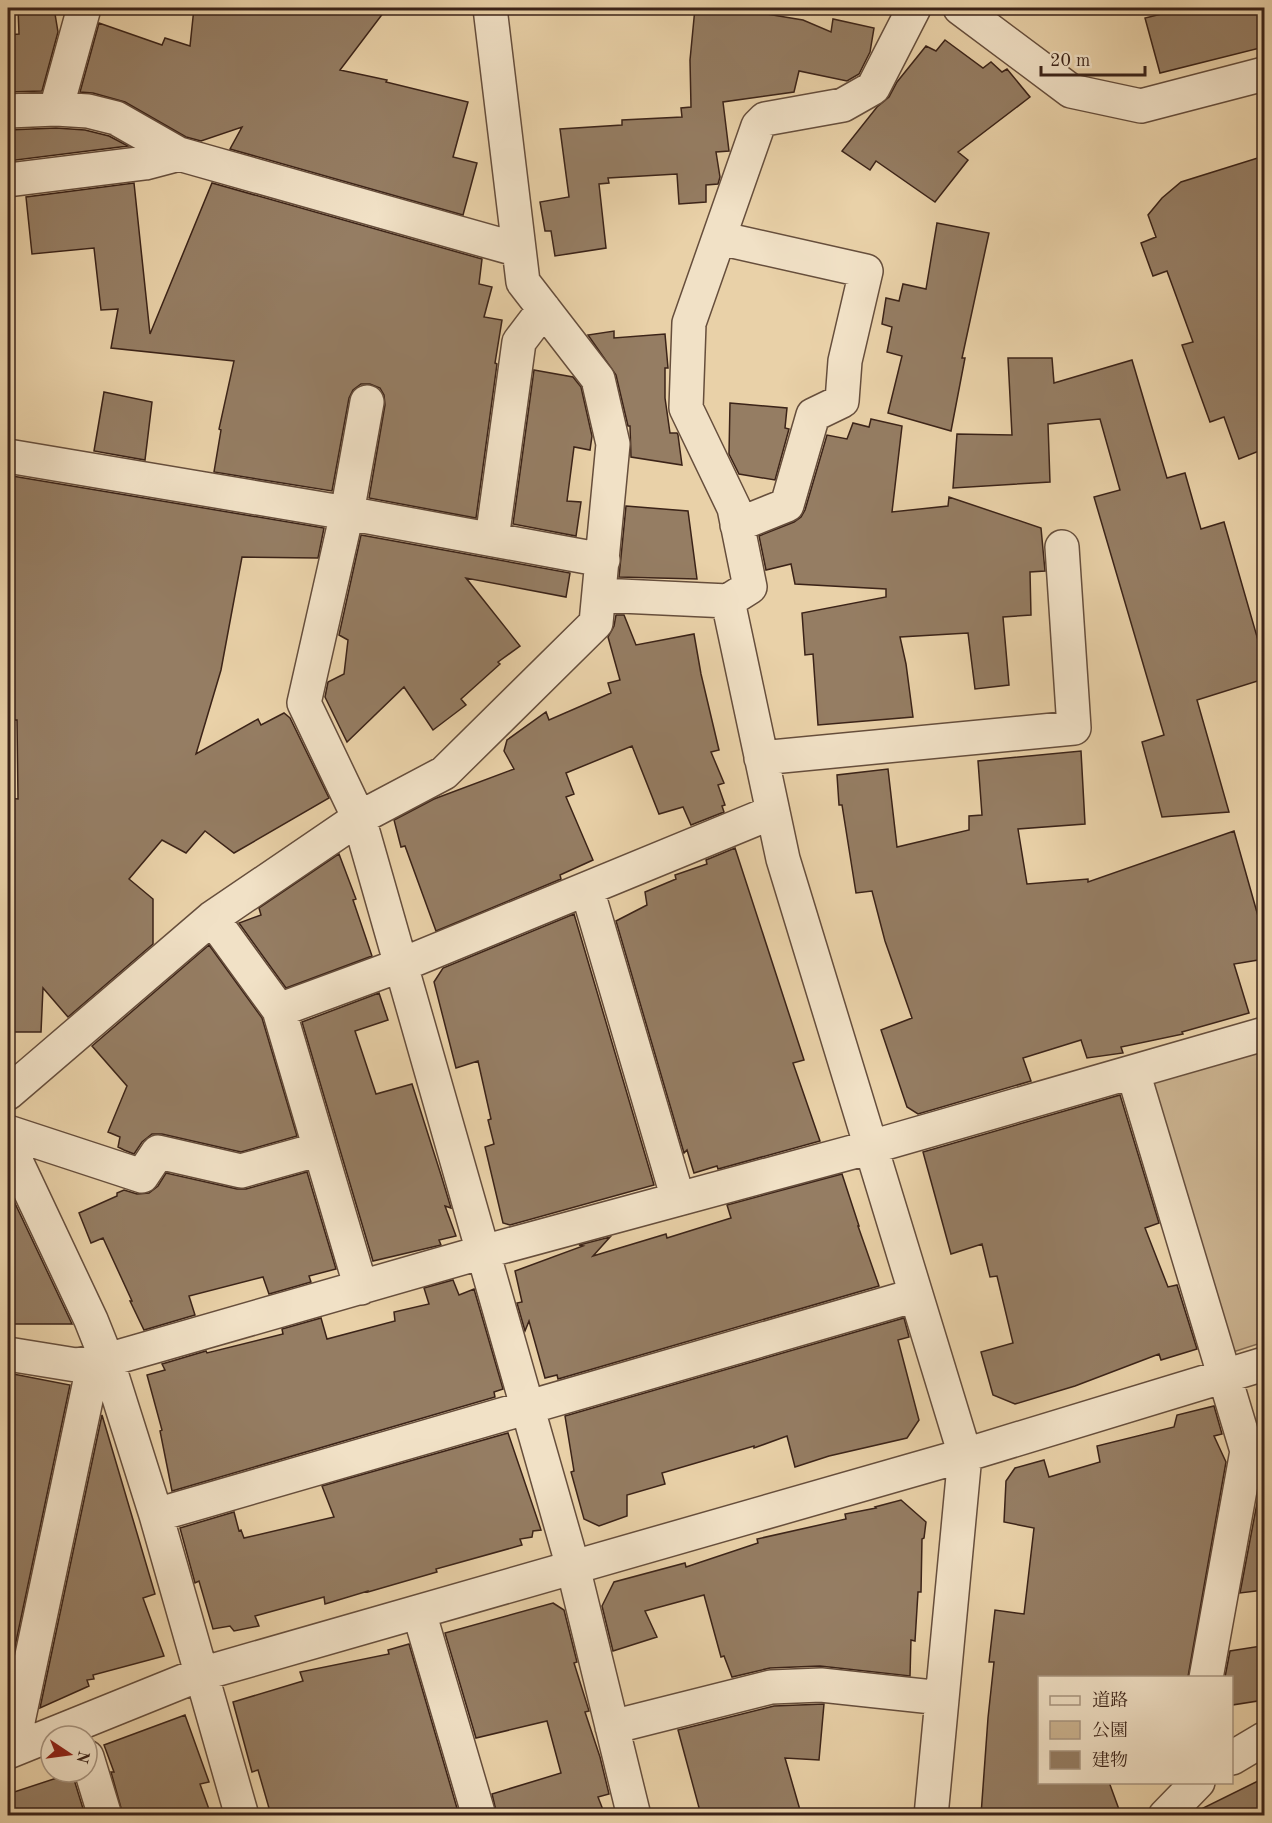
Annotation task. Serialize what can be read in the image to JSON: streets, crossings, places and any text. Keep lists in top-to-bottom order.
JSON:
{
  "legend": ["道路", "公園", "建物"],
  "scale_bar": "20 m",
  "north": "right"
}
